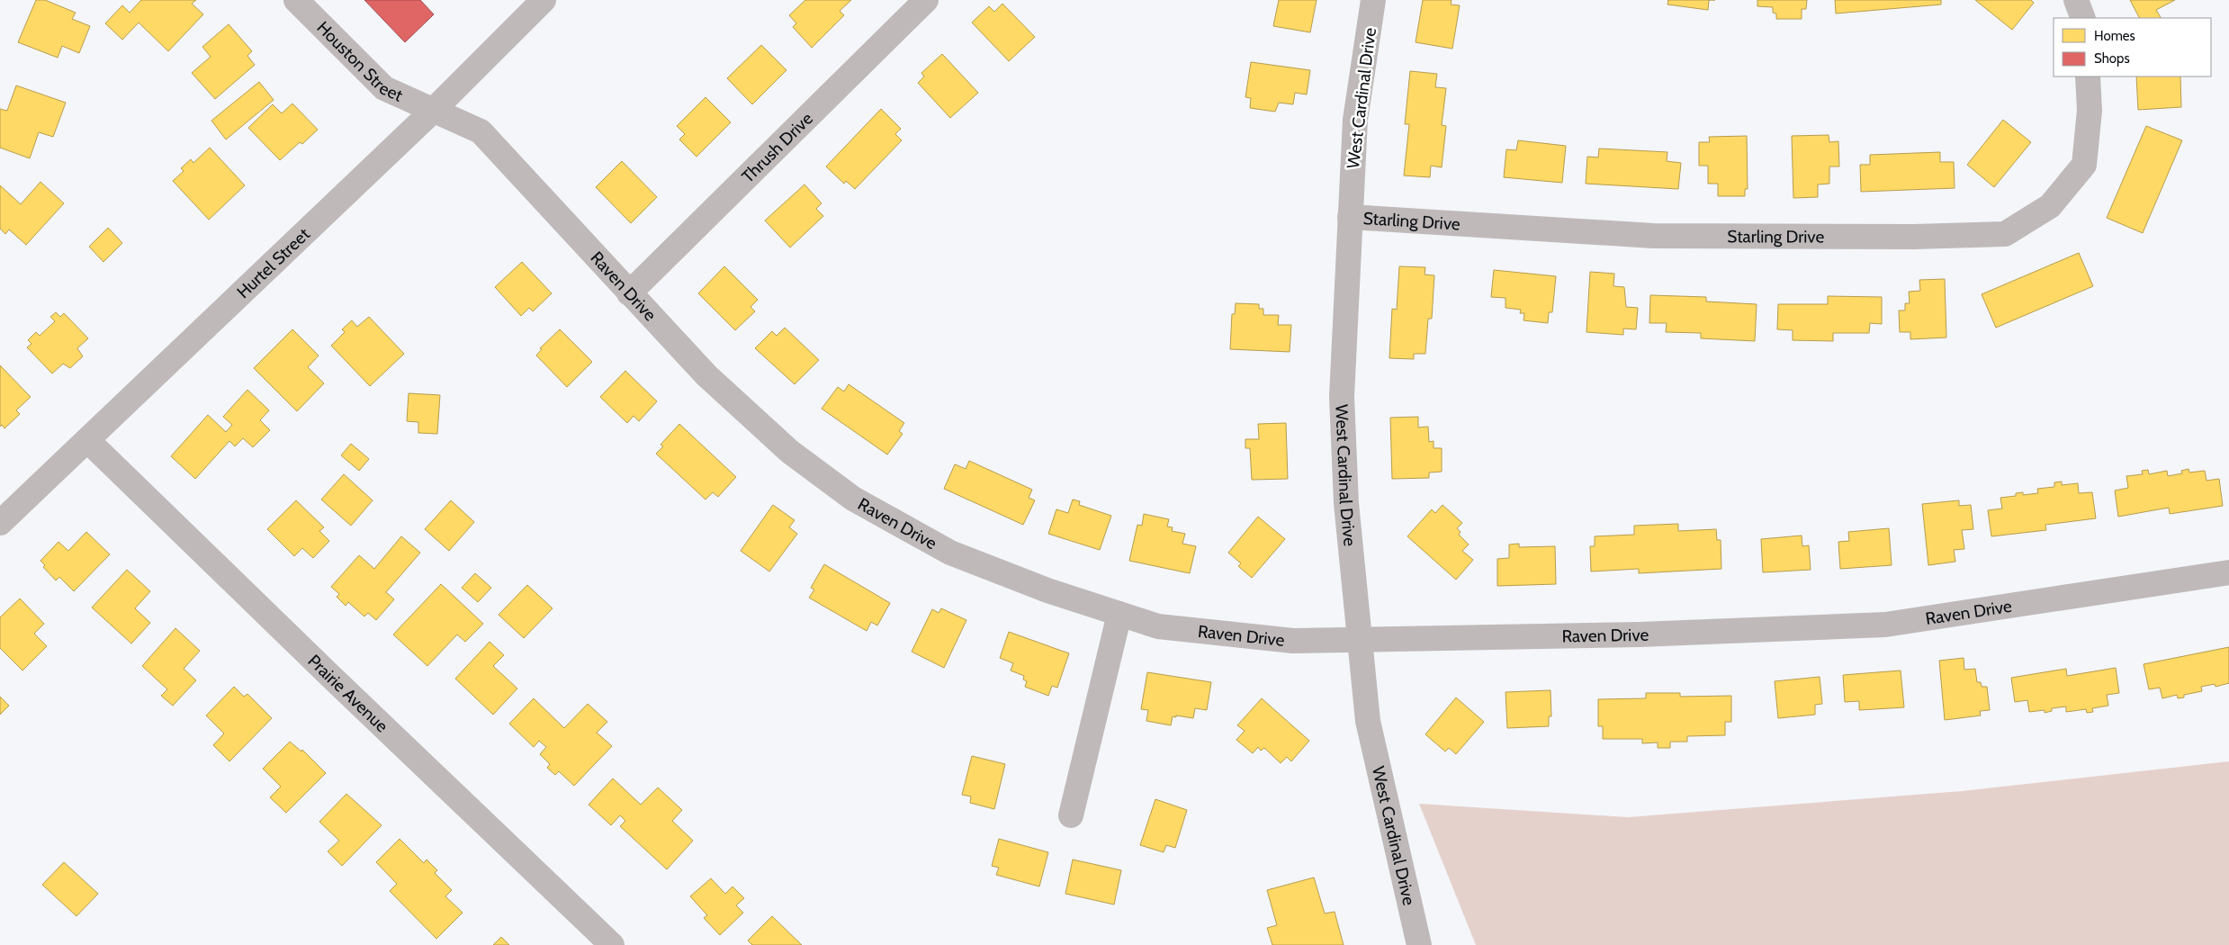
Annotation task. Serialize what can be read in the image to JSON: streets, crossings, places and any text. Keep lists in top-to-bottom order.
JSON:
{
  "streets": {
    "street": [
      "Houston Street",
      "West Cardinal Drive",
      "Thrush Drive",
      "Starling Drive",
      "Hurtel Street",
      "Raven Drive",
      "Prairie Avenue"
    ]
  },
  "crossings": [
    ["Houston Street", "Hurtel Street"],
    ["Houston Street", "Raven Drive"],
    ["West Cardinal Drive", "Starling Drive"],
    ["West Cardinal Drive", "Raven Drive"],
    ["Thrush Drive", "Raven Drive"],
    ["Hurtel Street", "Raven Drive"],
    ["Hurtel Street", "Prairie Avenue"]
  ],
  "legend": ["Homes", "Shops"]
}
